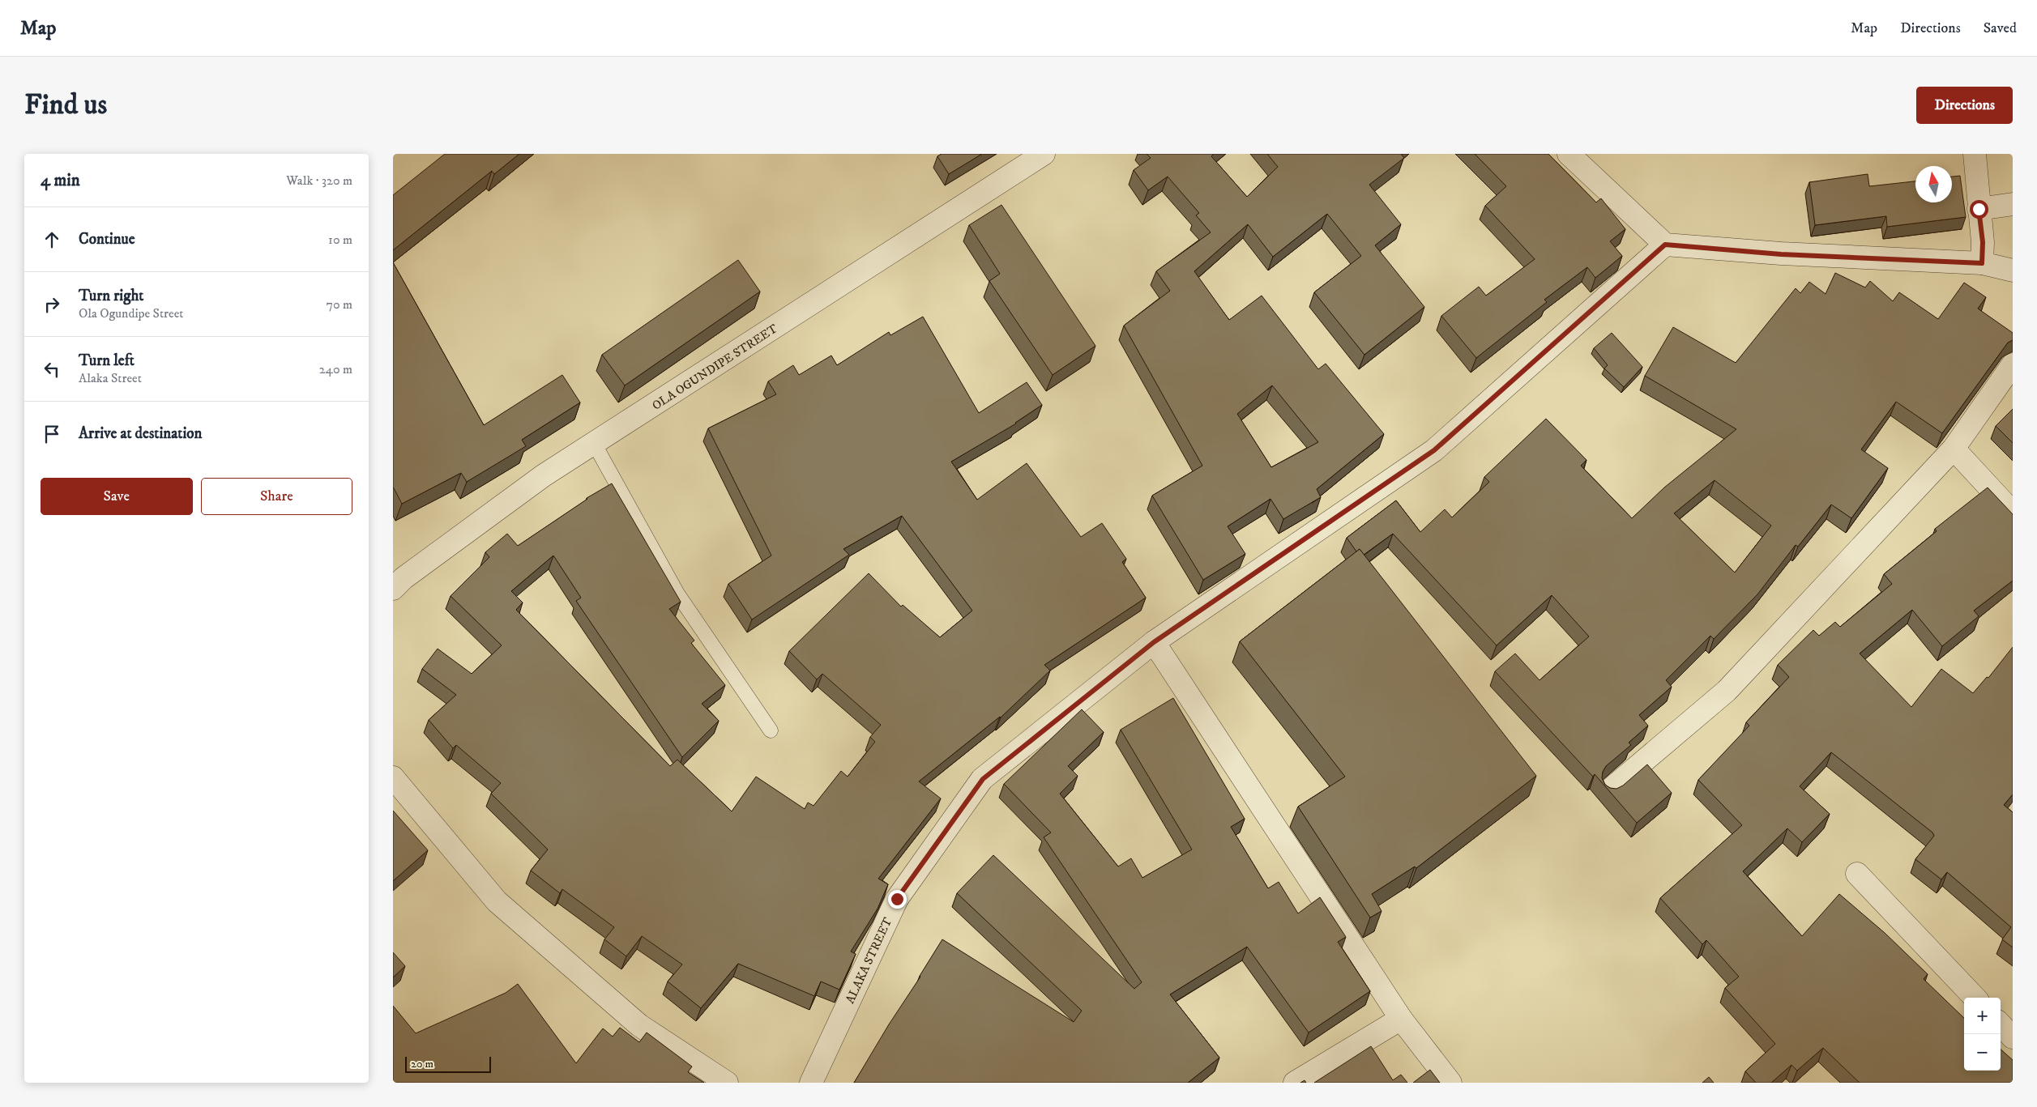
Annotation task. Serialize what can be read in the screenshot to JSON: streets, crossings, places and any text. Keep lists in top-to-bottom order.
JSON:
{
  "streets": {
    "street": ["OLA OGUNDIPE STREET", "ALAKA STREET"]
  },
  "scale_bar": "20 m",
  "north": "top",
  "page": {
    "header": "Map",
    "nav": ["Map", "Directions", "Saved"],
    "buttons": [
      "Directions",
      ["Save", "Share"]
    ],
    "title": "Find us",
    "heading": ["4 min", "Walk · 320 m"],
    "list": [
      ["Continue", "10 m"],
      ["Turn right", "Ola Ogundipe Street", "70 m"],
      ["Turn left", "Alaka Street", "240 m"],
      "Arrive at destination"
    ],
    "map_buttons": ["+", "−"],
    "scale": "20 m"
  }
}
